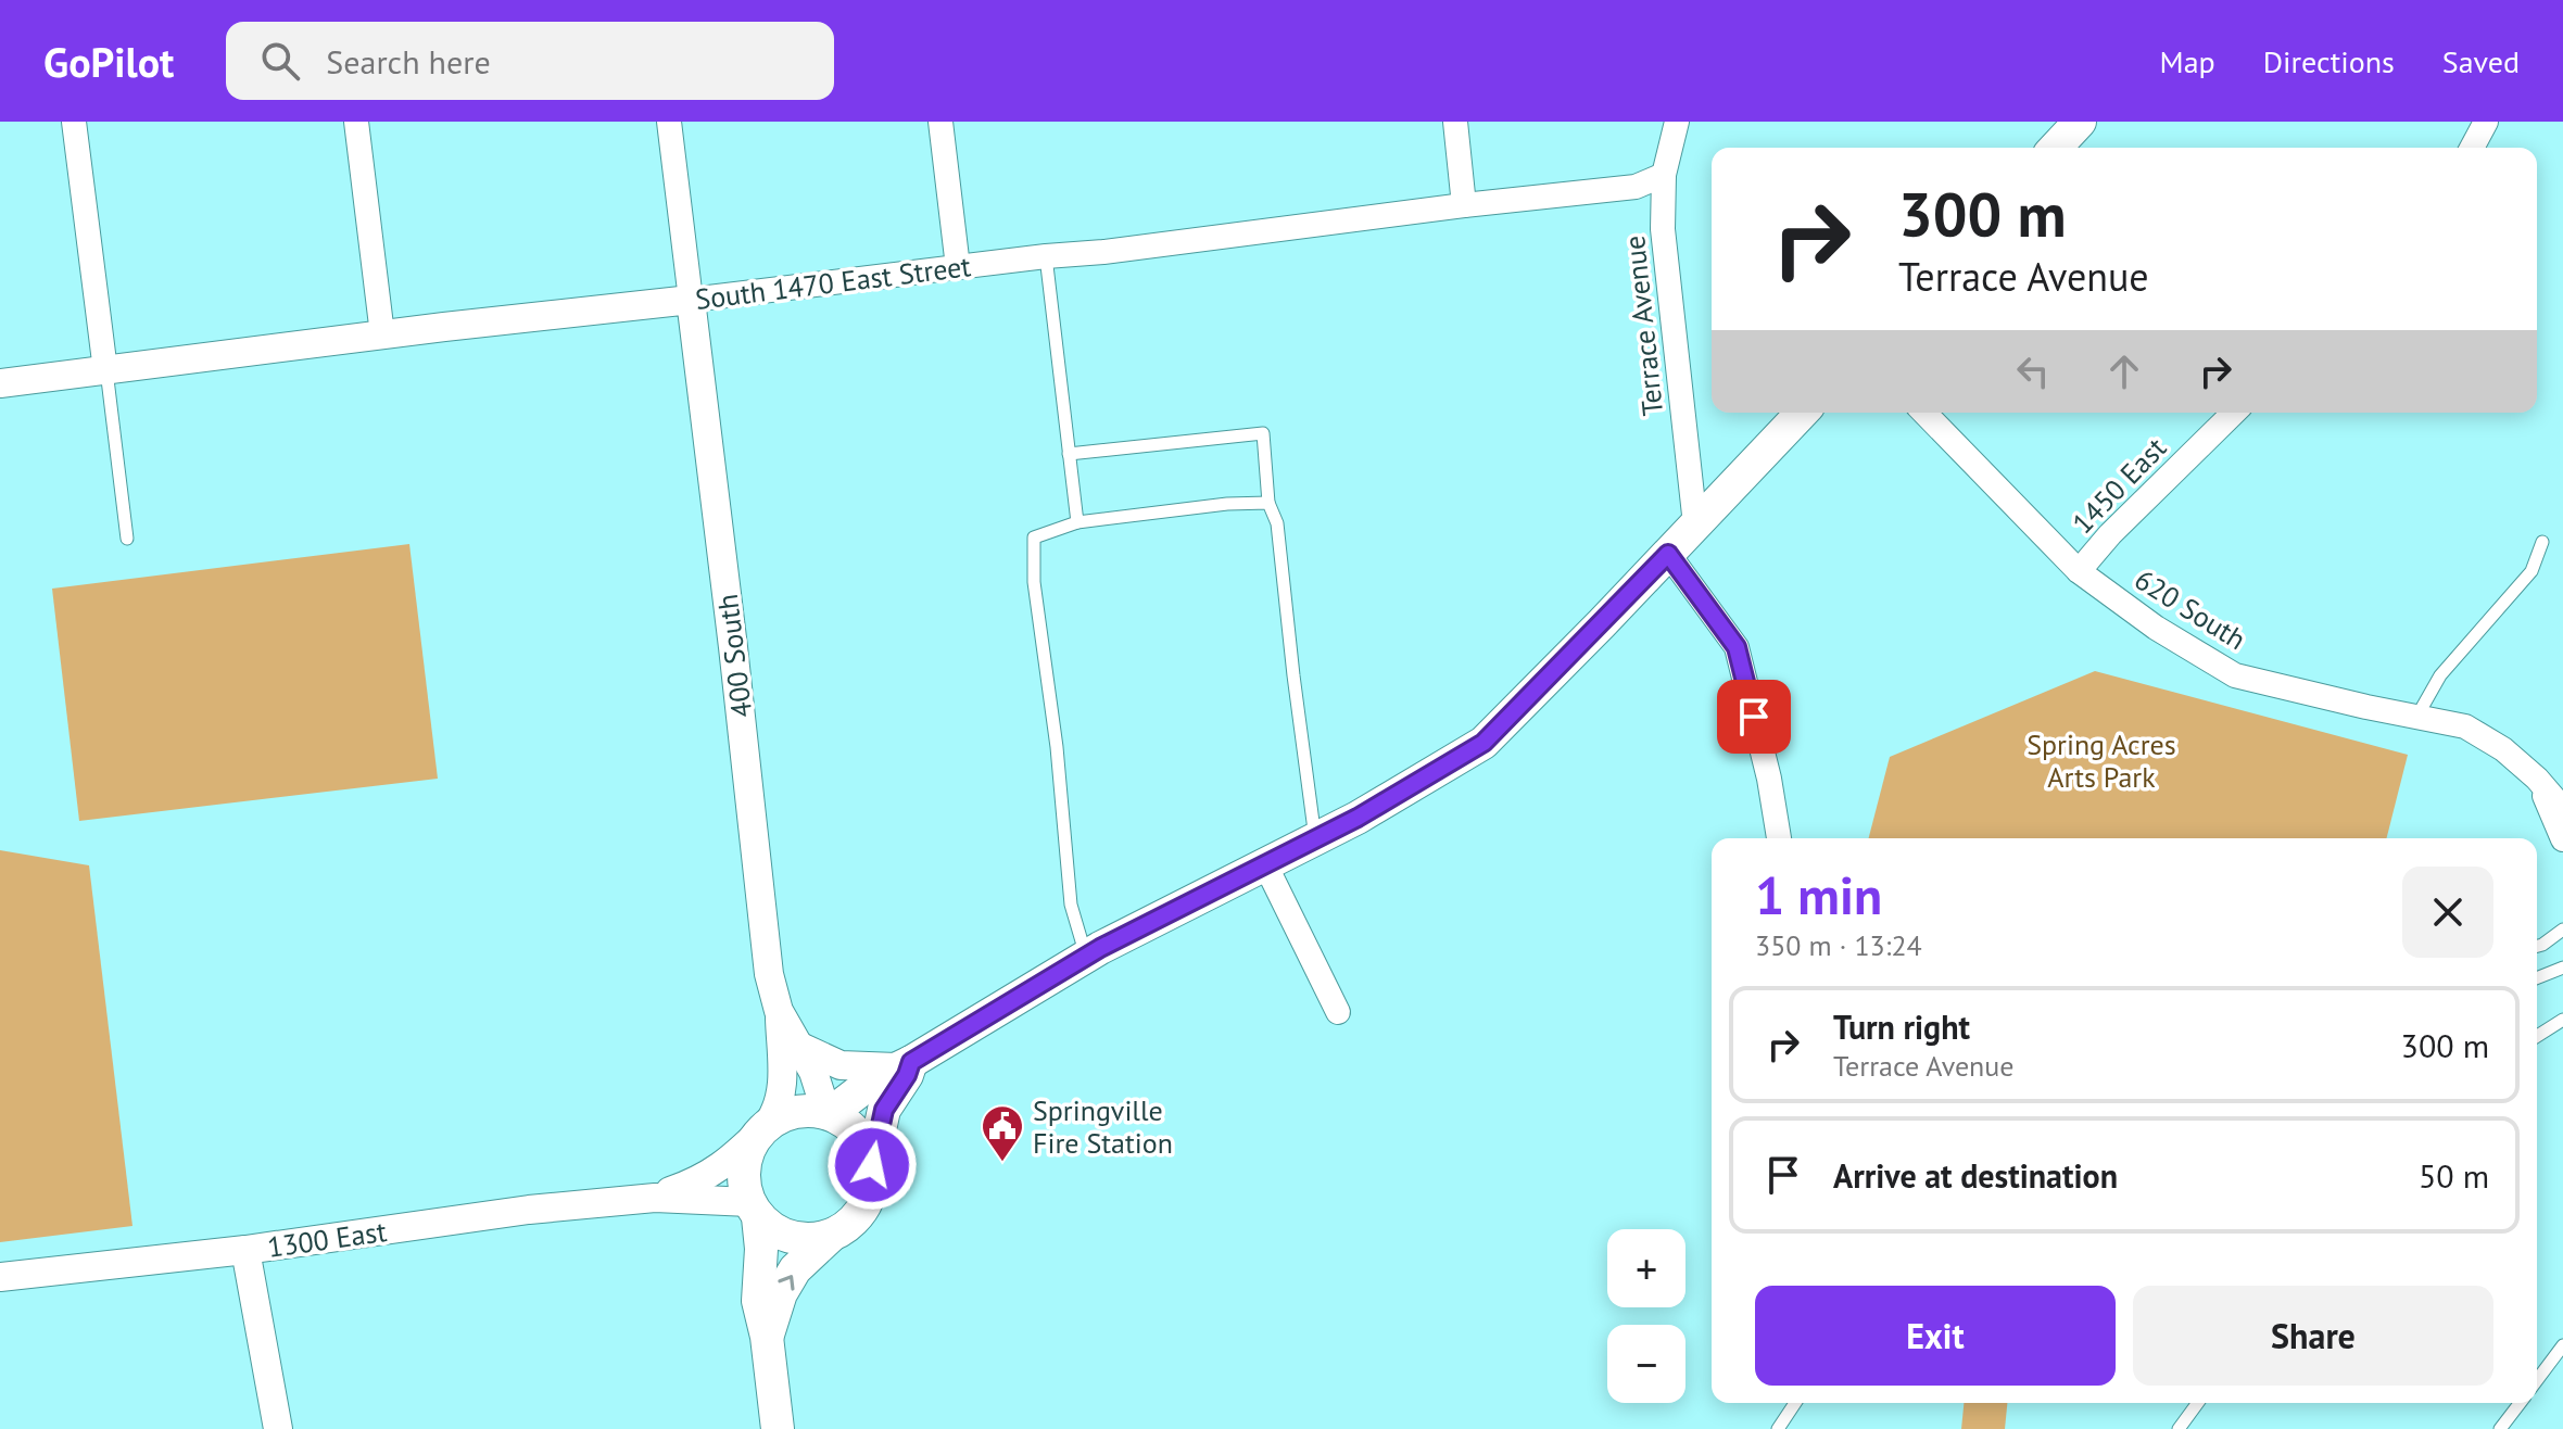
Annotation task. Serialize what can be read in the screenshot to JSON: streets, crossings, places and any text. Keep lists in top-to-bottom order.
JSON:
{
  "streets": {
    "street": [
      "South 1470 East Street",
      "Terrace Avenue",
      "1450 East",
      "620 South",
      "400 South",
      "1300 East"
    ]
  },
  "crossings": [
    ["South 1470 East Street", "Terrace Avenue"],
    ["South 1470 East Street", "400 South"],
    ["1450 East", "620 South"],
    ["400 South", "1300 East"]
  ],
  "parks": ["Spring Acres Arts Park"],
  "places": {
    "public building": ["Springville Fire Station"]
  },
  "page": {
    "header": "GoPilot",
    "search": "Search here",
    "nav": ["Map", "Directions", "Saved"],
    "turn": ["300 m", "Terrace Avenue"],
    "heading": ["1 min", "350 m · 13:24"],
    "list": [
      {
        "name": "Turn right",
        "note": "Terrace Avenue",
        "value": "300 m"
      },
      {
        "name": "Arrive at destination",
        "value": "50 m"
      }
    ],
    "map_buttons": ["+", "−"],
    "buttons": ["Exit", "Share"]
  }
}
